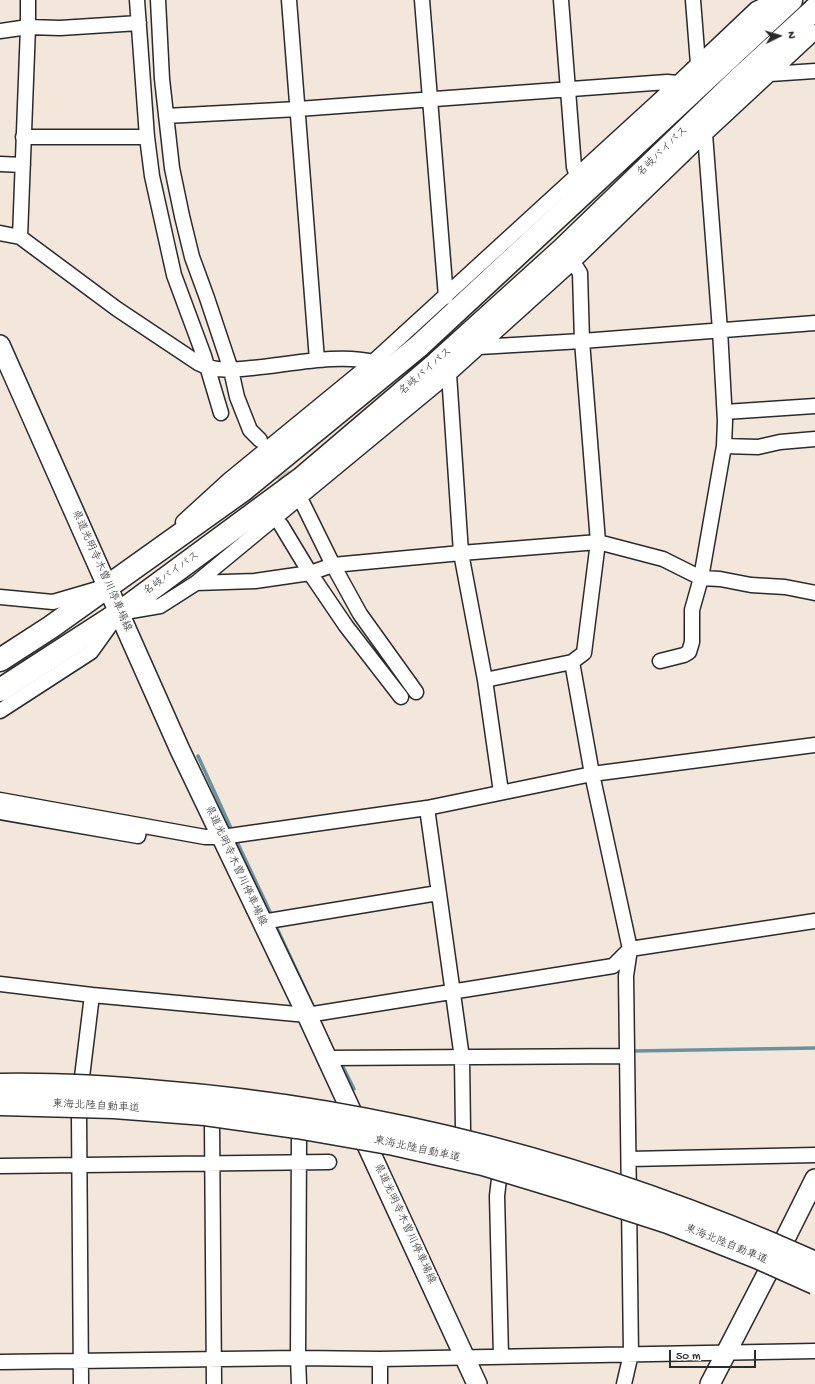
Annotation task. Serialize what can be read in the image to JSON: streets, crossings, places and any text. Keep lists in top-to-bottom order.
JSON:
{
  "streets": {
    "highway": ["名岐バイパス", "東海北陸自動車道"],
    "main road": ["県道光明寺木曽川停車場線"]
  },
  "crossings": [
    ["名岐バイパス", "県道光明寺木曽川停車場線"]
  ],
  "scale_bar": "50 m",
  "north": "right"
}
